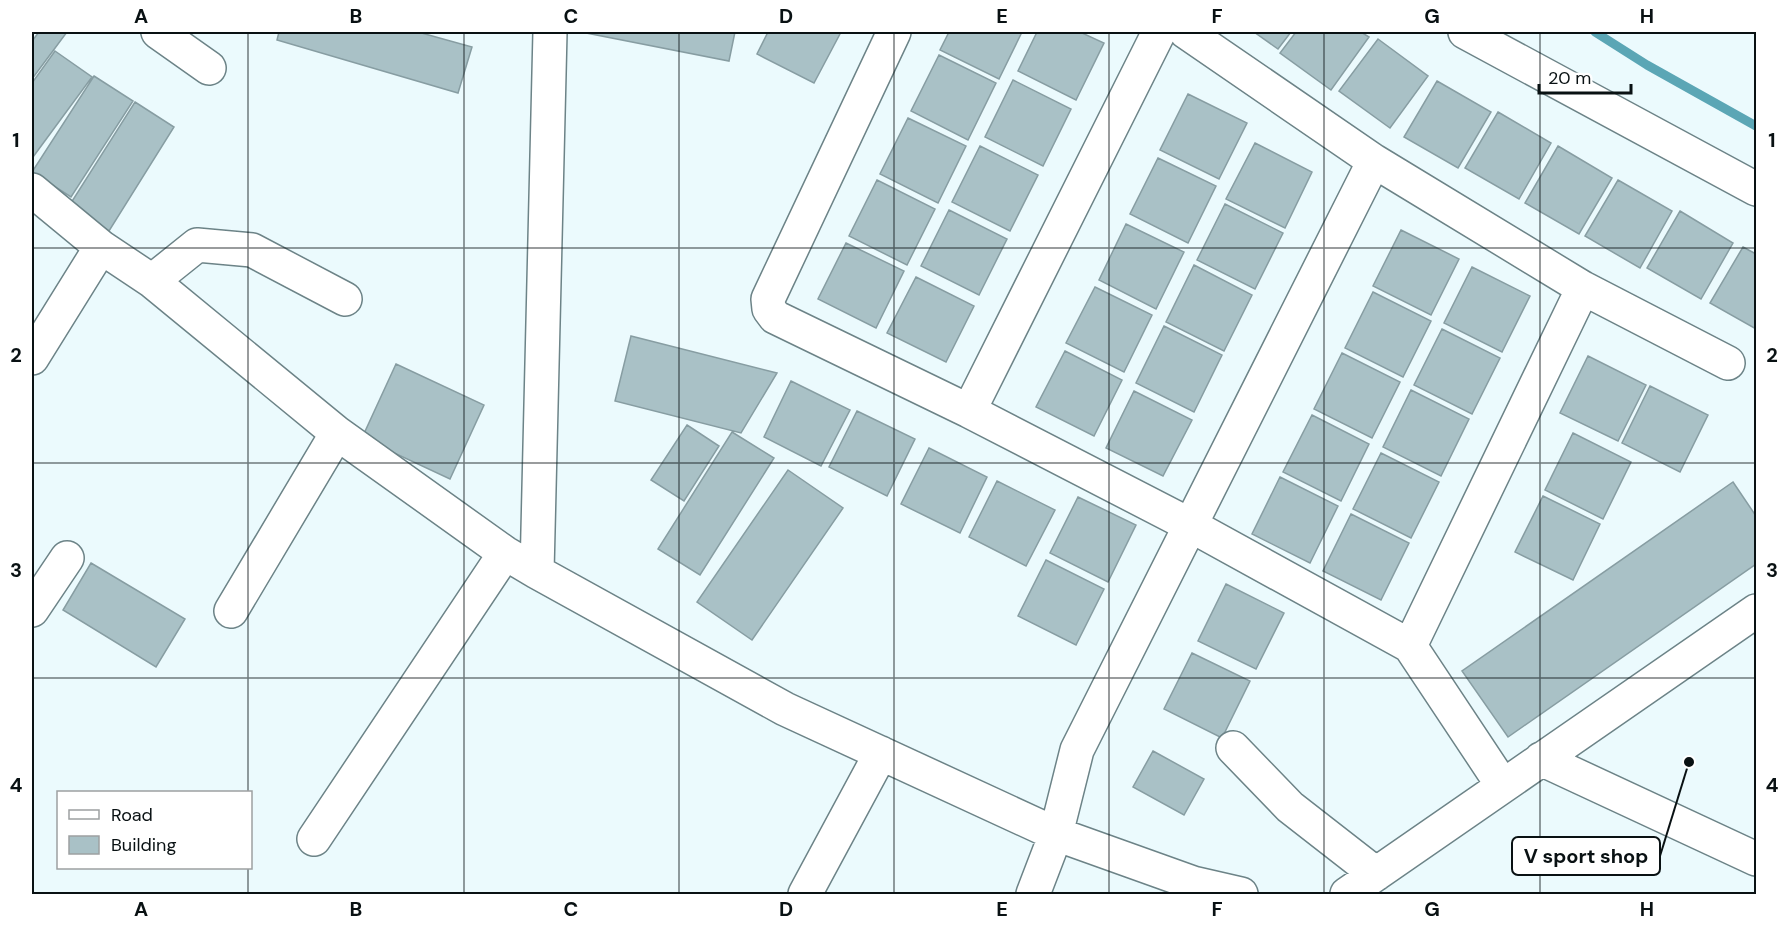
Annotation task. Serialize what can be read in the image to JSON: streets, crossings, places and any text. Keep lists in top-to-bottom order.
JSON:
{
  "places": ["V sport shop"],
  "legend": ["Road", "Building"],
  "scale_bar": "20 m",
  "grid": {
    "columns": [
      "A",
      "B",
      "C",
      "D",
      "E",
      "F",
      "G",
      "H"
    ],
    "rows": [
      "1",
      "2",
      "3",
      "4"
    ]
  }
}
